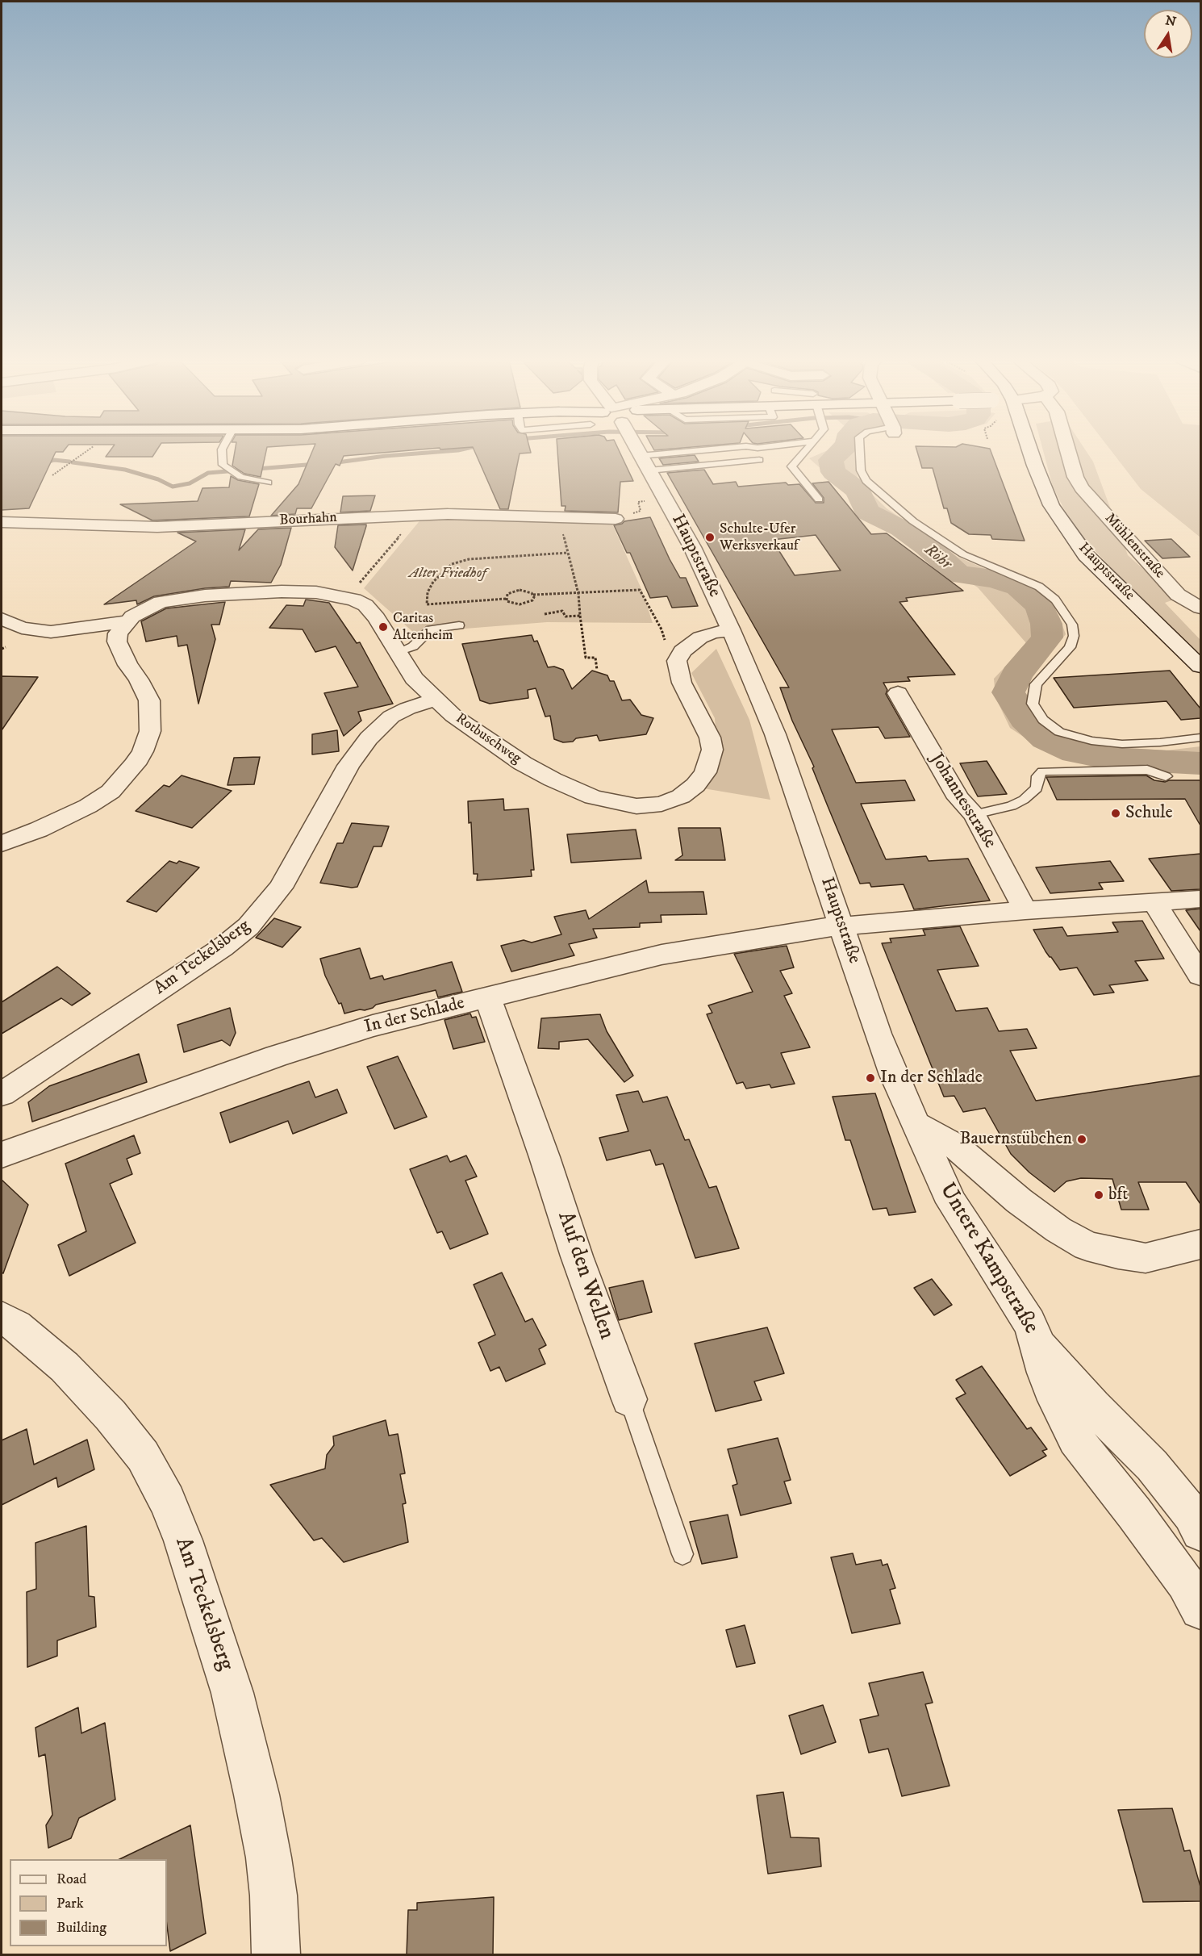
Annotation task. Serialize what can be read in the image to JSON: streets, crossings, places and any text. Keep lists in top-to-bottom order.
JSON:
{
  "streets": {
    "street": [
      "Bourhahn",
      "Mühlenstraße",
      "Hauptstraße",
      "Rotbuschweg",
      "Johannesstraße",
      "Am Teckelsberg",
      "In der Schlade",
      "Untere Kampstraße",
      "Auf den Wellen"
    ]
  },
  "crossings": [
    ["Hauptstraße", "Rotbuschweg"],
    ["Hauptstraße", "In der Schlade"],
    ["Hauptstraße", "Untere Kampstraße"],
    ["Rotbuschweg", "Am Teckelsberg"],
    ["In der Schlade", "Auf den Wellen"]
  ],
  "water": ["Röhr"],
  "parks": ["Alter Friedhof"],
  "places": [
    "Schulte-Ufer Werksverkauf",
    "Caritas Altenheim",
    "Schule",
    "In der Schlade",
    "Bauernstübchen",
    "bft"
  ],
  "legend": ["Road", "Park", "Building"],
  "north": "top"
}
